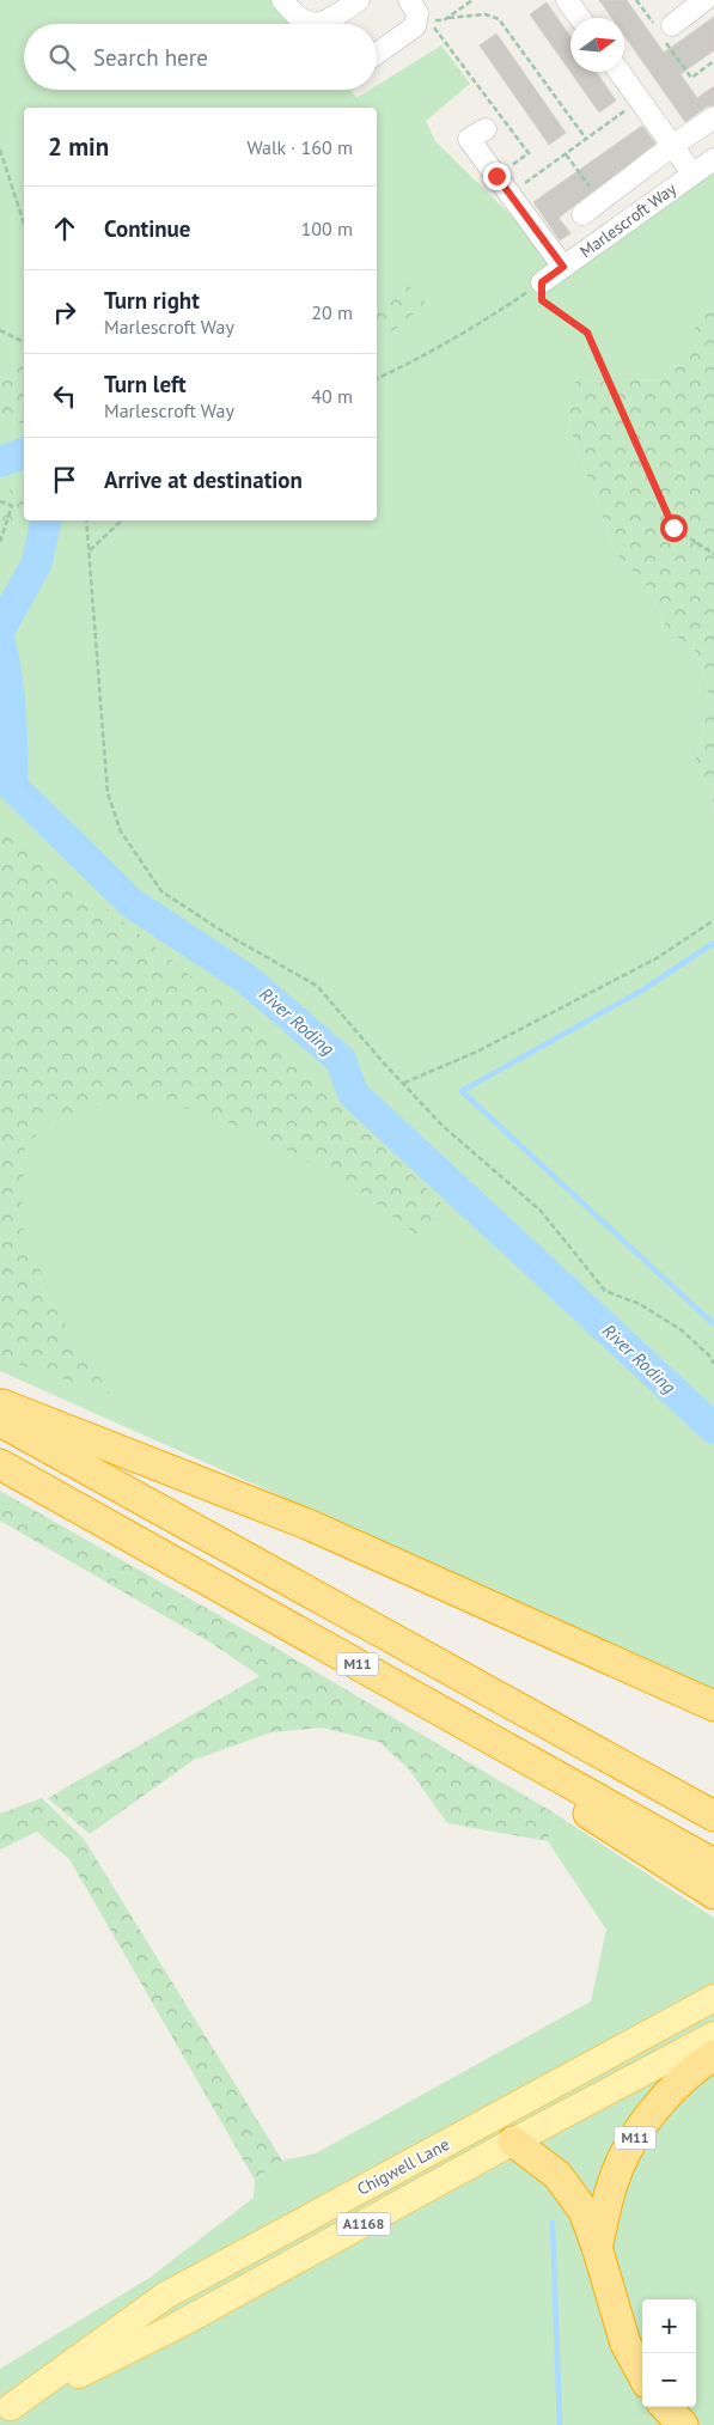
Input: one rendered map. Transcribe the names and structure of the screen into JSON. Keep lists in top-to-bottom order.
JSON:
{
  "streets": {
    "highway": ["M11"],
    "main road": ["Chigwell Lane", "A1168"],
    "street": ["Marlescroft Way"]
  },
  "water": ["River Roding"],
  "north": "right",
  "page": {
    "search": "Search here",
    "heading": ["2 min", "Walk · 160 m"],
    "list": [
      ["Continue", "100 m"],
      ["Turn right", "Marlescroft Way", "20 m"],
      ["Turn left", "Marlescroft Way", "40 m"],
      "Arrive at destination"
    ],
    "map_buttons": ["+", "−"]
  }
}
